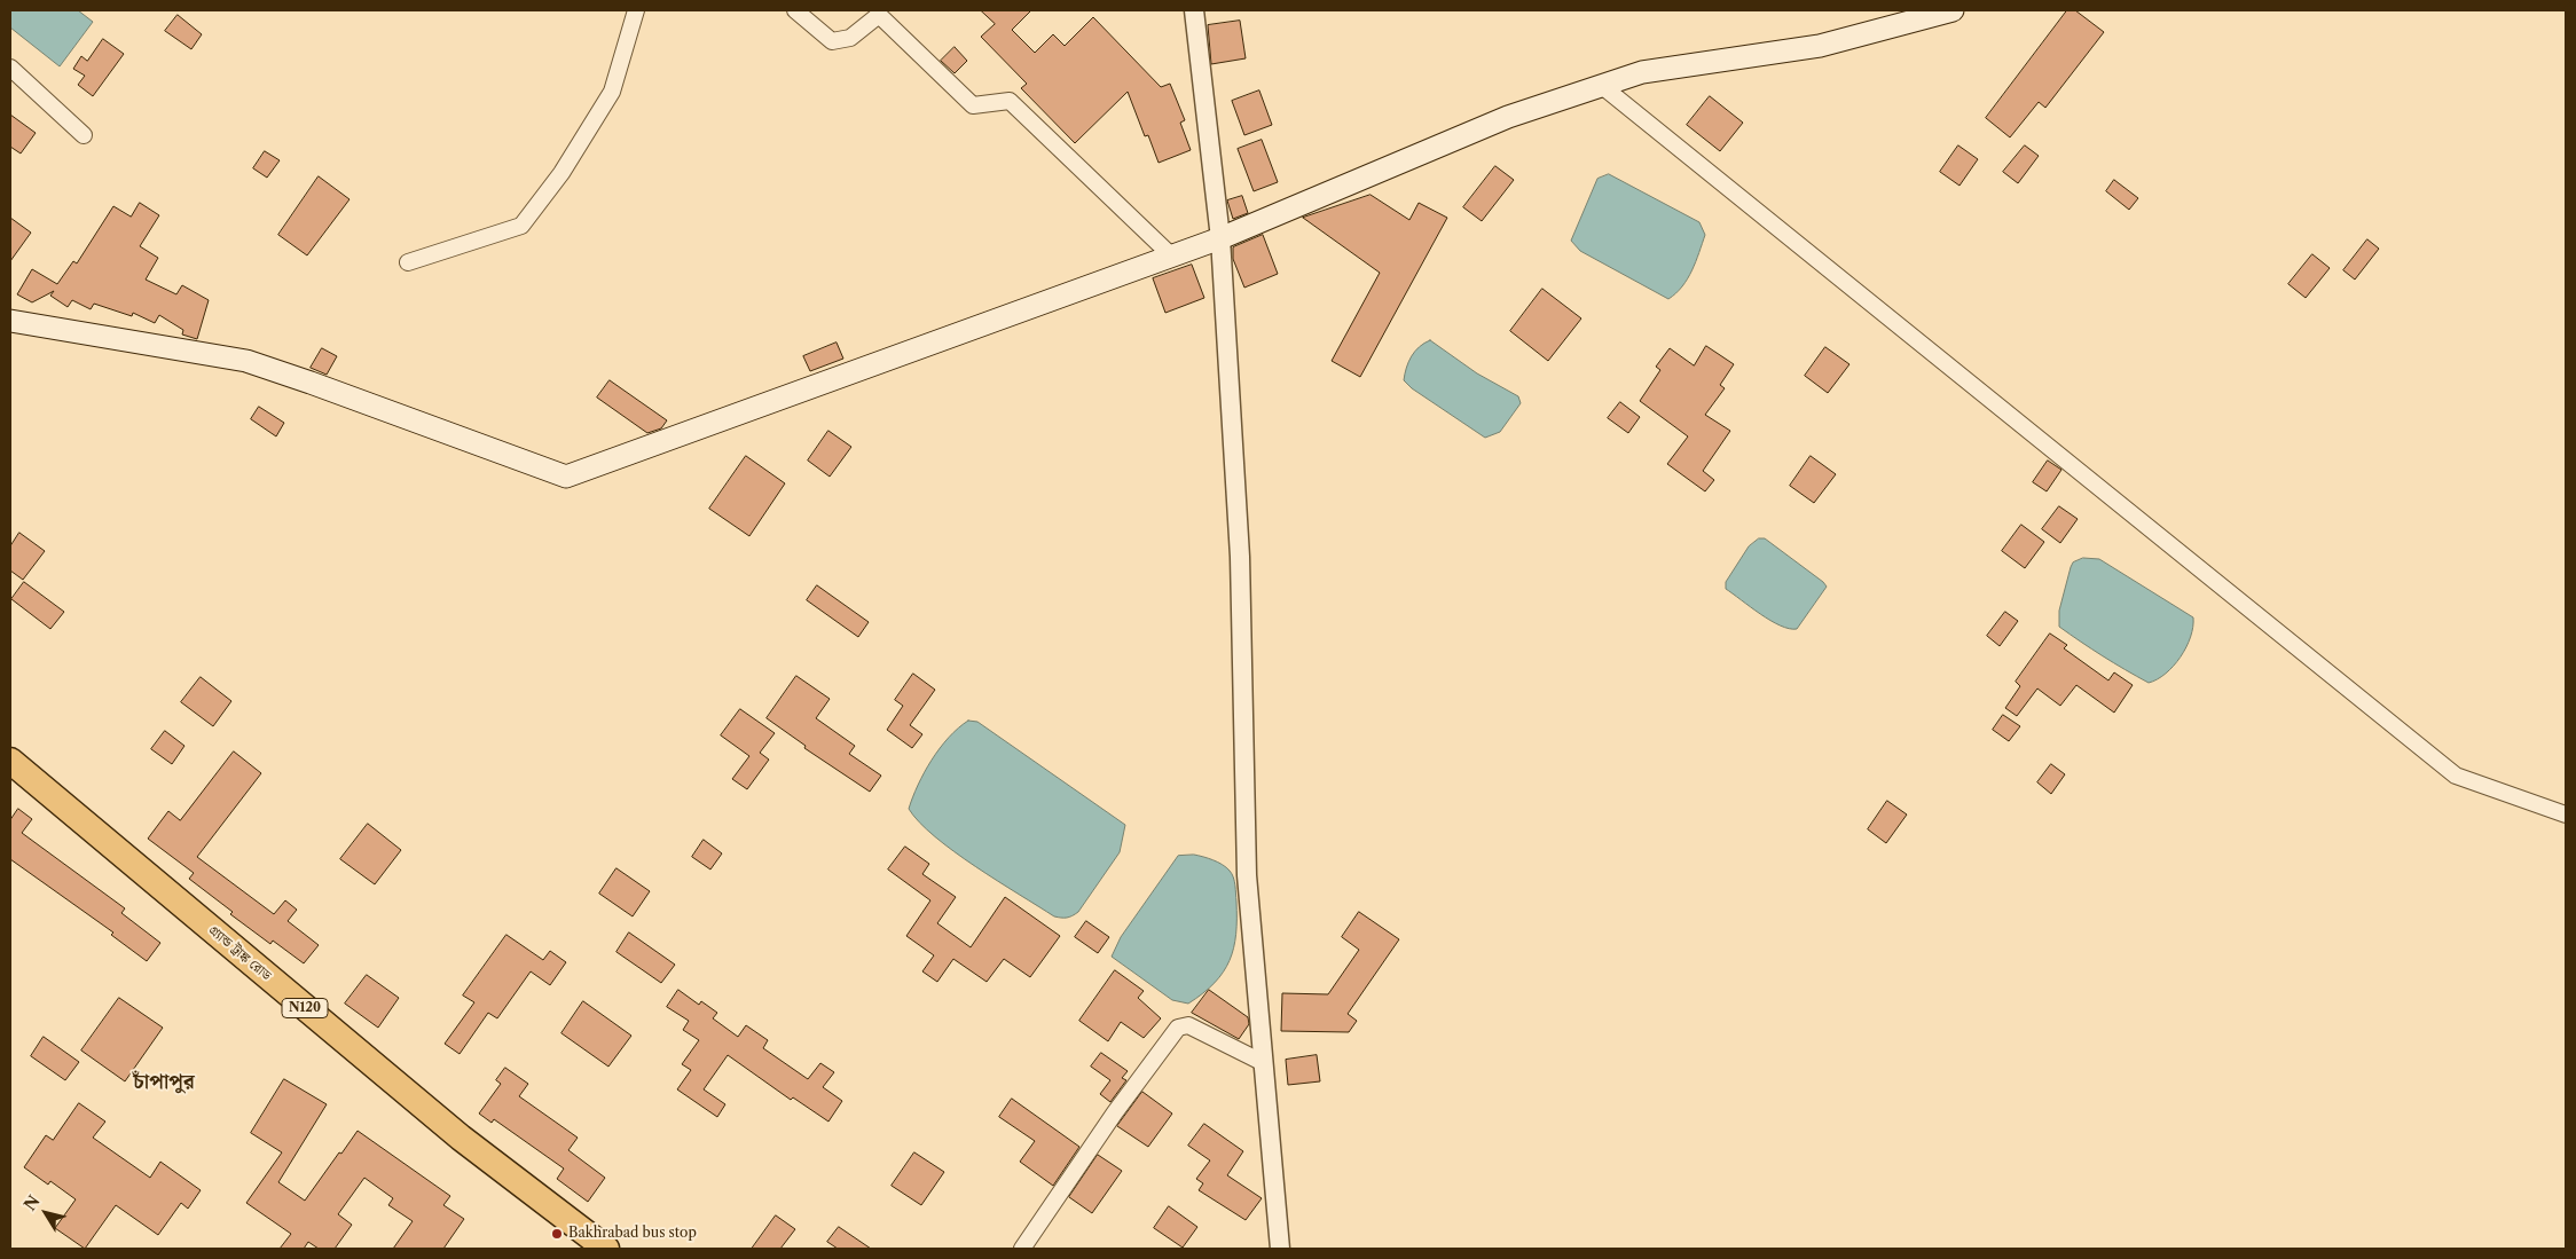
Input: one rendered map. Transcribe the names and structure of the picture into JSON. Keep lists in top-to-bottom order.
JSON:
{
  "streets": {
    "highway": ["গ্র্যান্ড ট্রাঙ্ক রোড", "N120"]
  },
  "districts": ["চাঁপাপুর"],
  "places": ["Bakhrabad bus stop"],
  "north": "top left"
}
